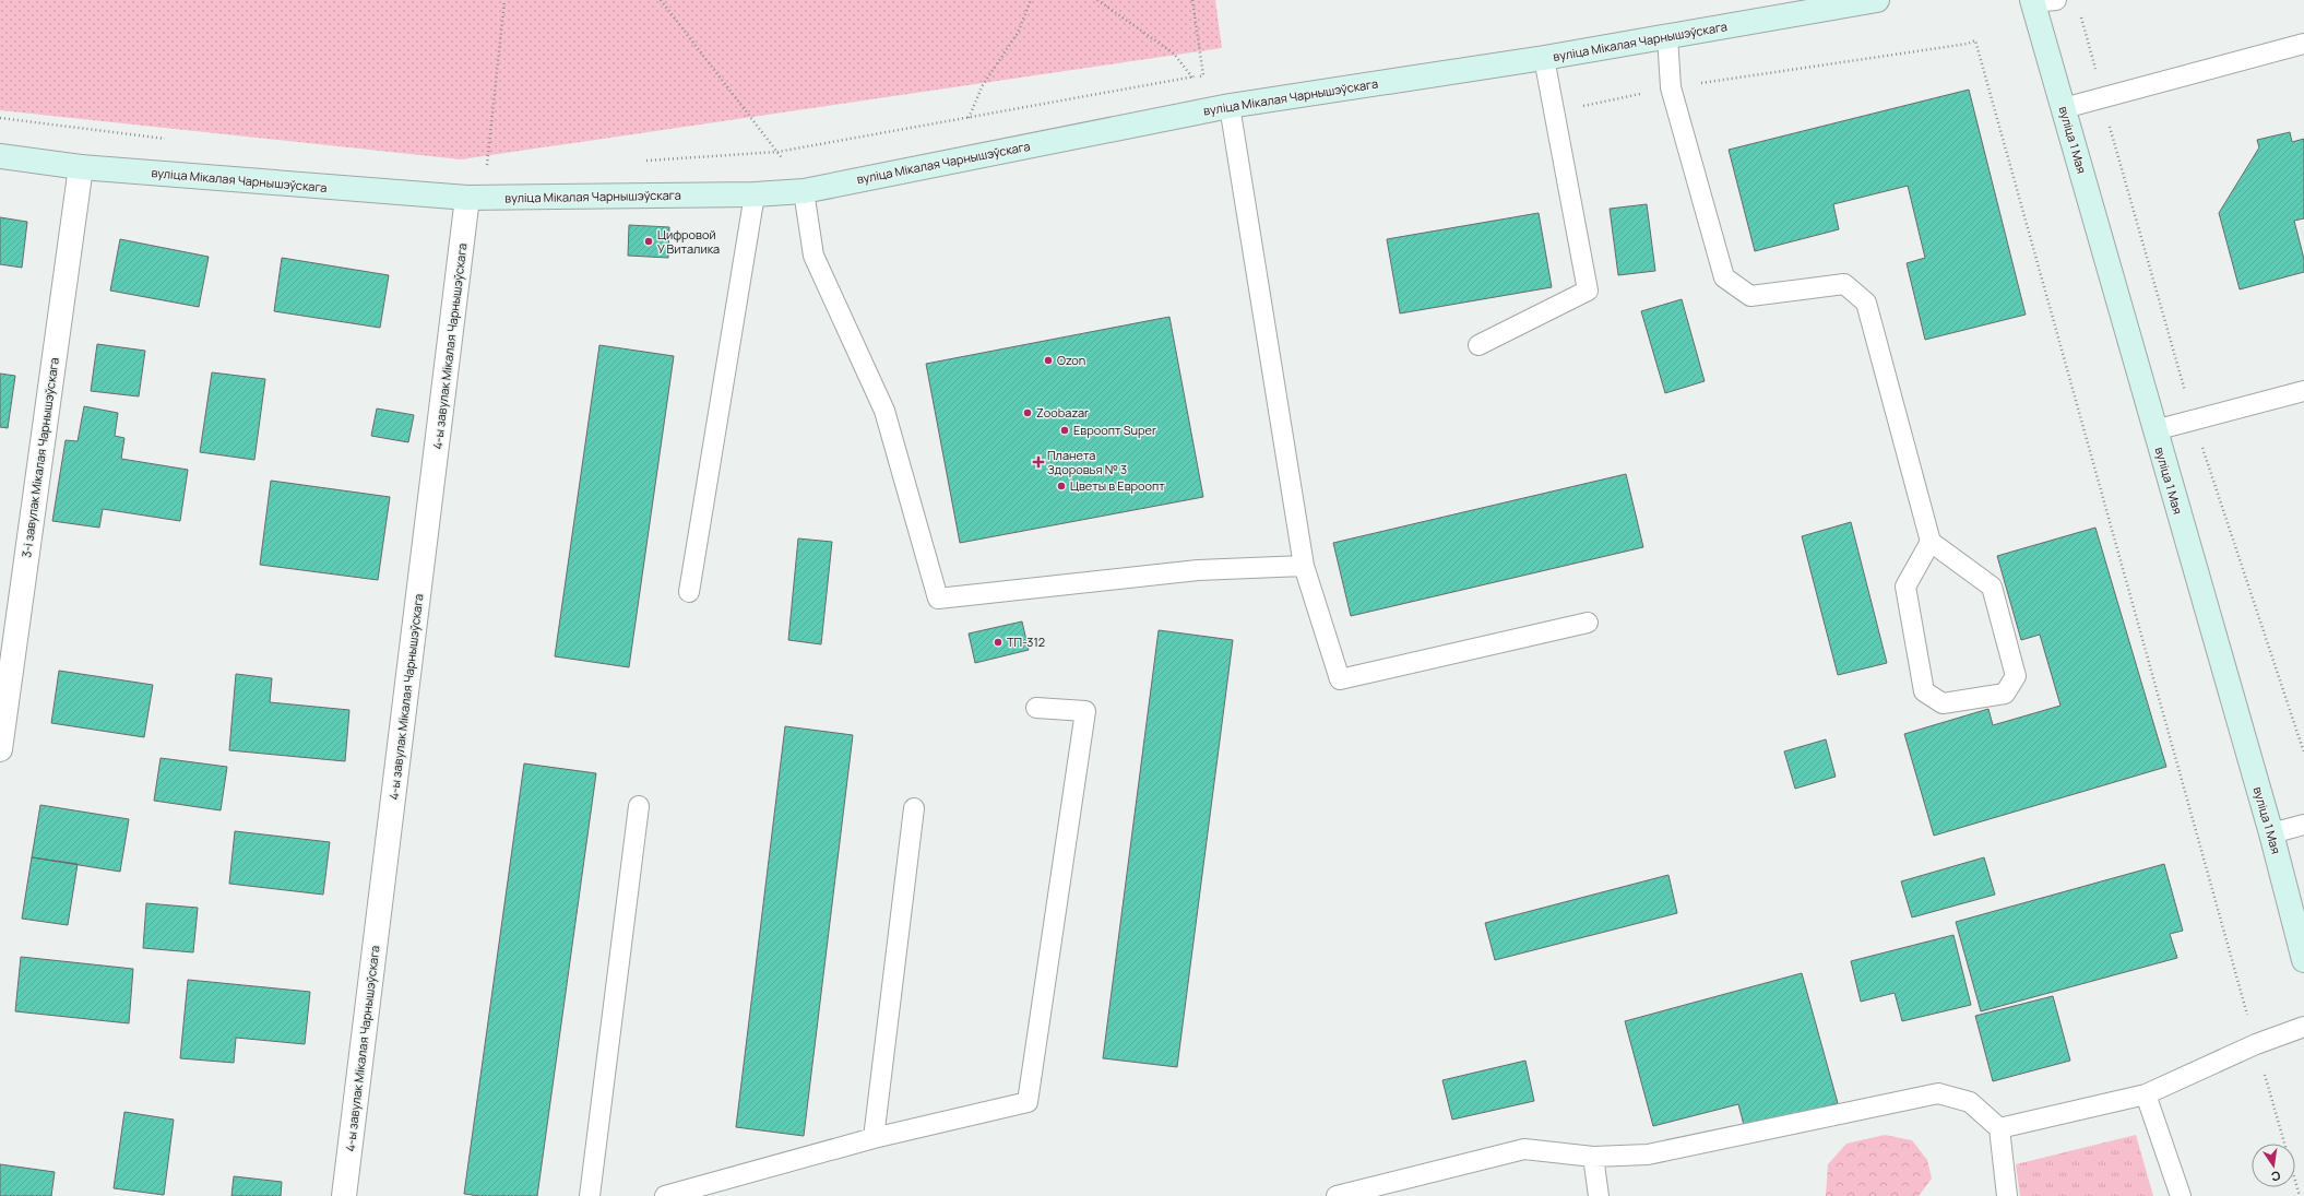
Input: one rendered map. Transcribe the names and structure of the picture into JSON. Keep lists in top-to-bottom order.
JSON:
{
  "streets": {
    "street": [
      "вуліца Мікалая Чарнышэўскага",
      "вуліца 1 Мая",
      "4-ы завулак Мікалая Чарнышэўскага",
      "3-і завулак Мікалая Чарнышэўскага"
    ]
  },
  "crossings": [
    ["вуліца Мікалая Чарнышэўскага", "4-ы завулак Мікалая Чарнышэўскага"],
    ["вуліца Мікалая Чарнышэўскага", "3-і завулак Мікалая Чарнышэўскага"]
  ],
  "places": {
    "other": [
      "Цифровой У Виталика",
      "Ozon",
      "Zoobazar",
      "Евроопт Super",
      "Цветы в Евроопт",
      "ТП-312"
    ],
    "health": ["Планета Здоровья № 3"]
  },
  "north": "bottom"
}
